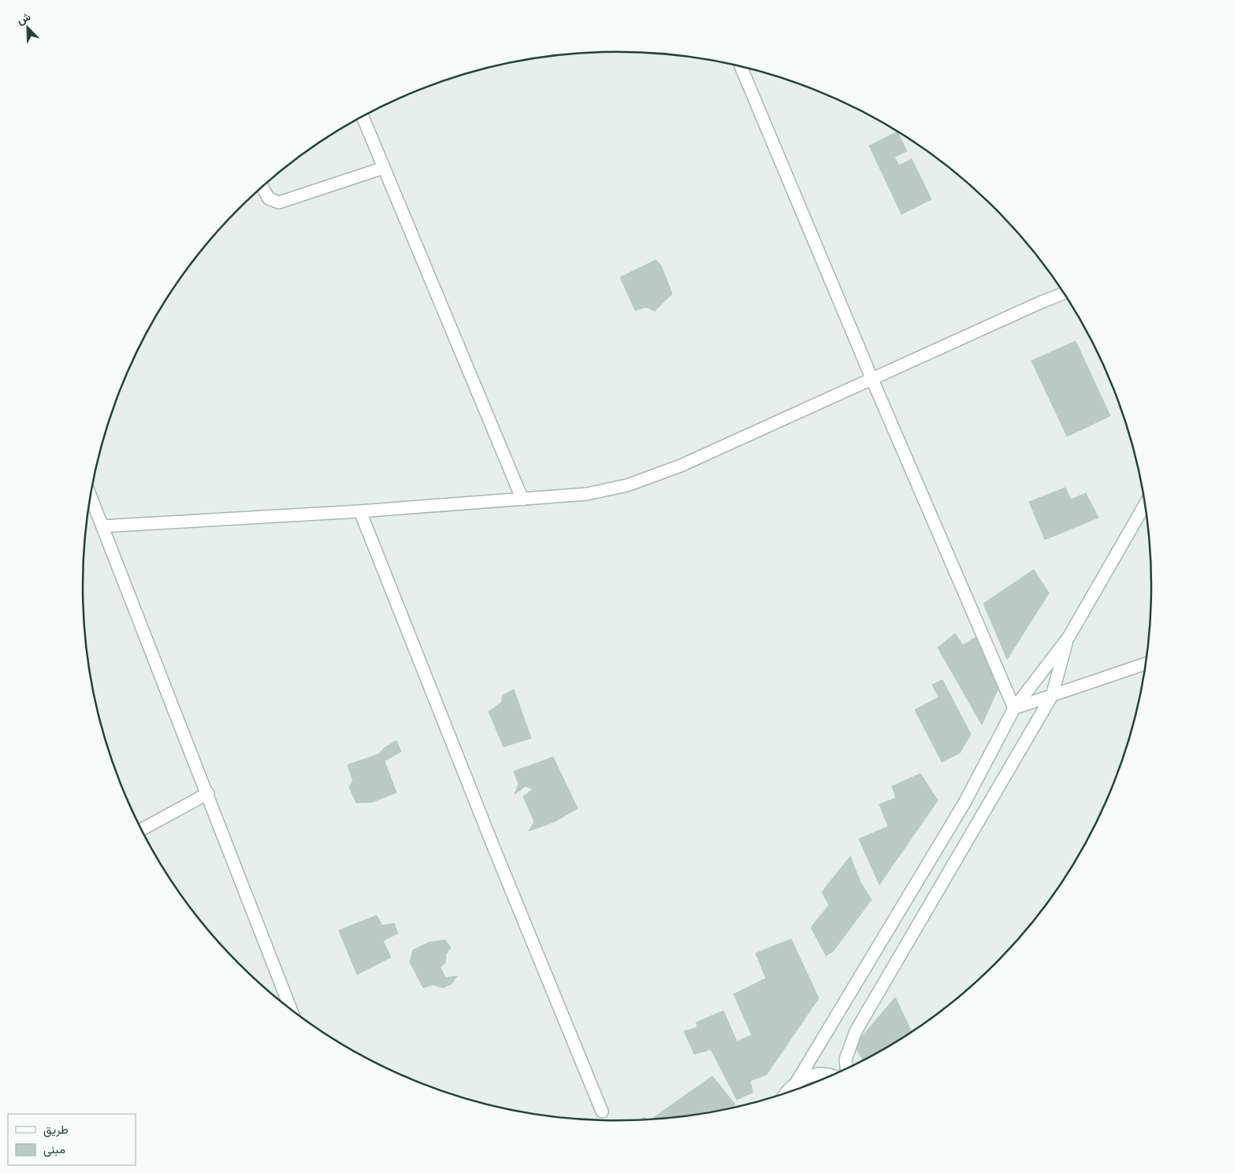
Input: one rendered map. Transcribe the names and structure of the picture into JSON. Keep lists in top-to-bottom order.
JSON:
{
  "legend": ["طريق", "مبنى"],
  "north": "top left"
}
